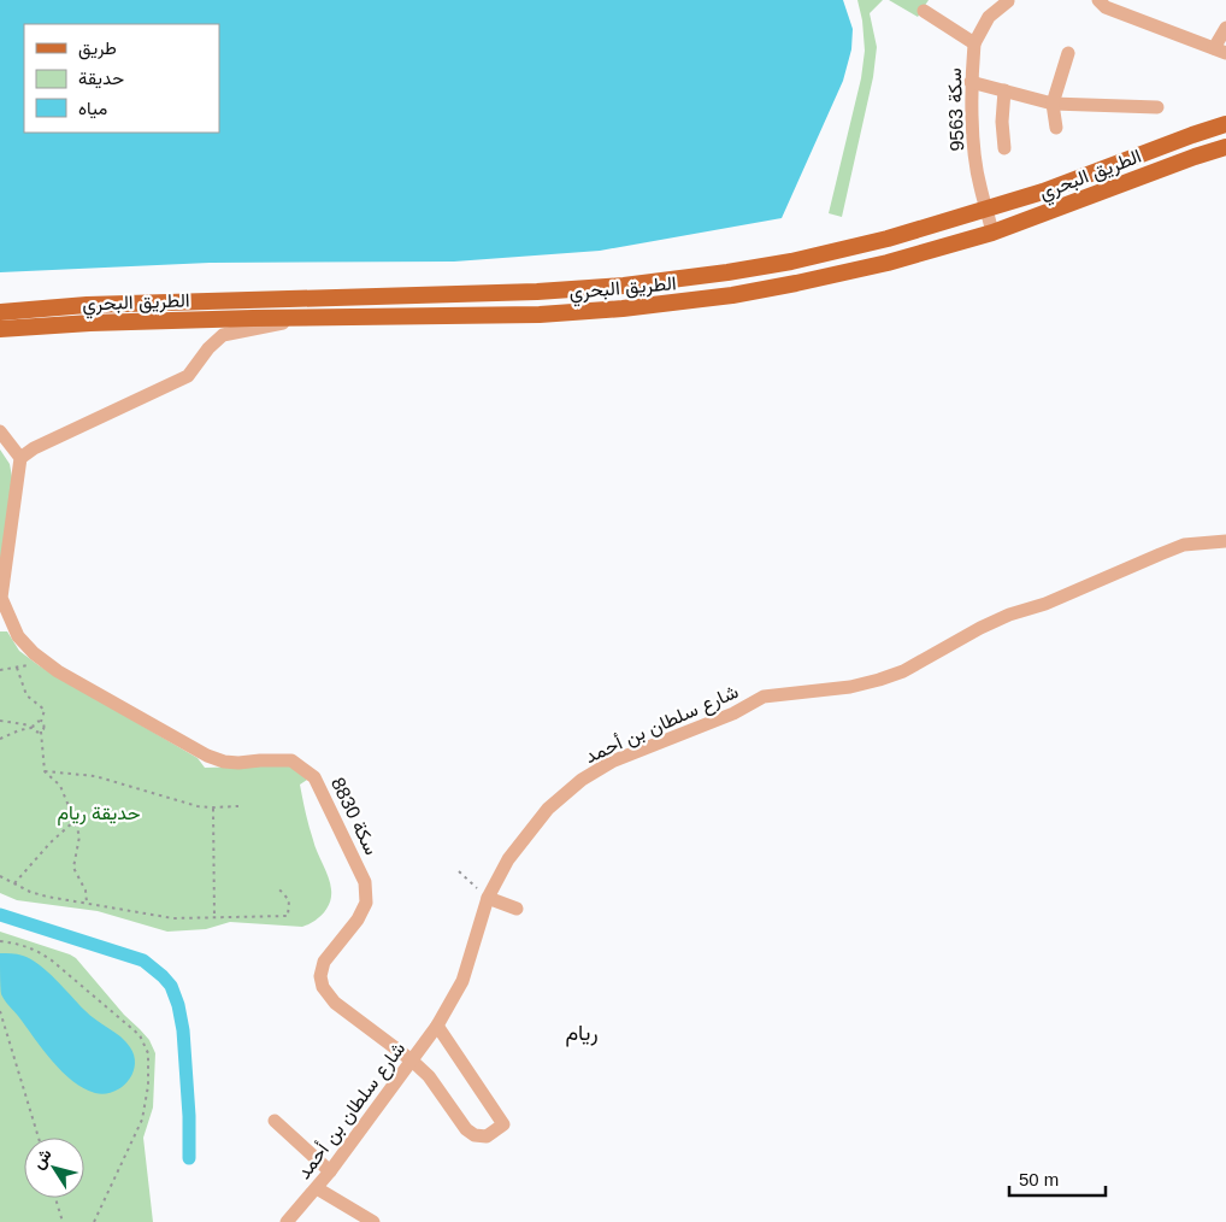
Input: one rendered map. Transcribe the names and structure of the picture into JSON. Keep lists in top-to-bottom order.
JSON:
{
  "streets": {
    "main road": ["الطريق البحري"],
    "street": ["سكة 9563", "شارع سلطان بن أحمد", "سكة 8830"]
  },
  "crossings": [
    ["سكة 9563", "الطريق البحري"],
    ["شارع سلطان بن أحمد", "سكة 8830"]
  ],
  "districts": ["ريام"],
  "parks": ["حديقة ريام"],
  "legend": ["طريق", "حديقة", "مياه"],
  "scale_bar": "50 m",
  "north": "top left"
}
